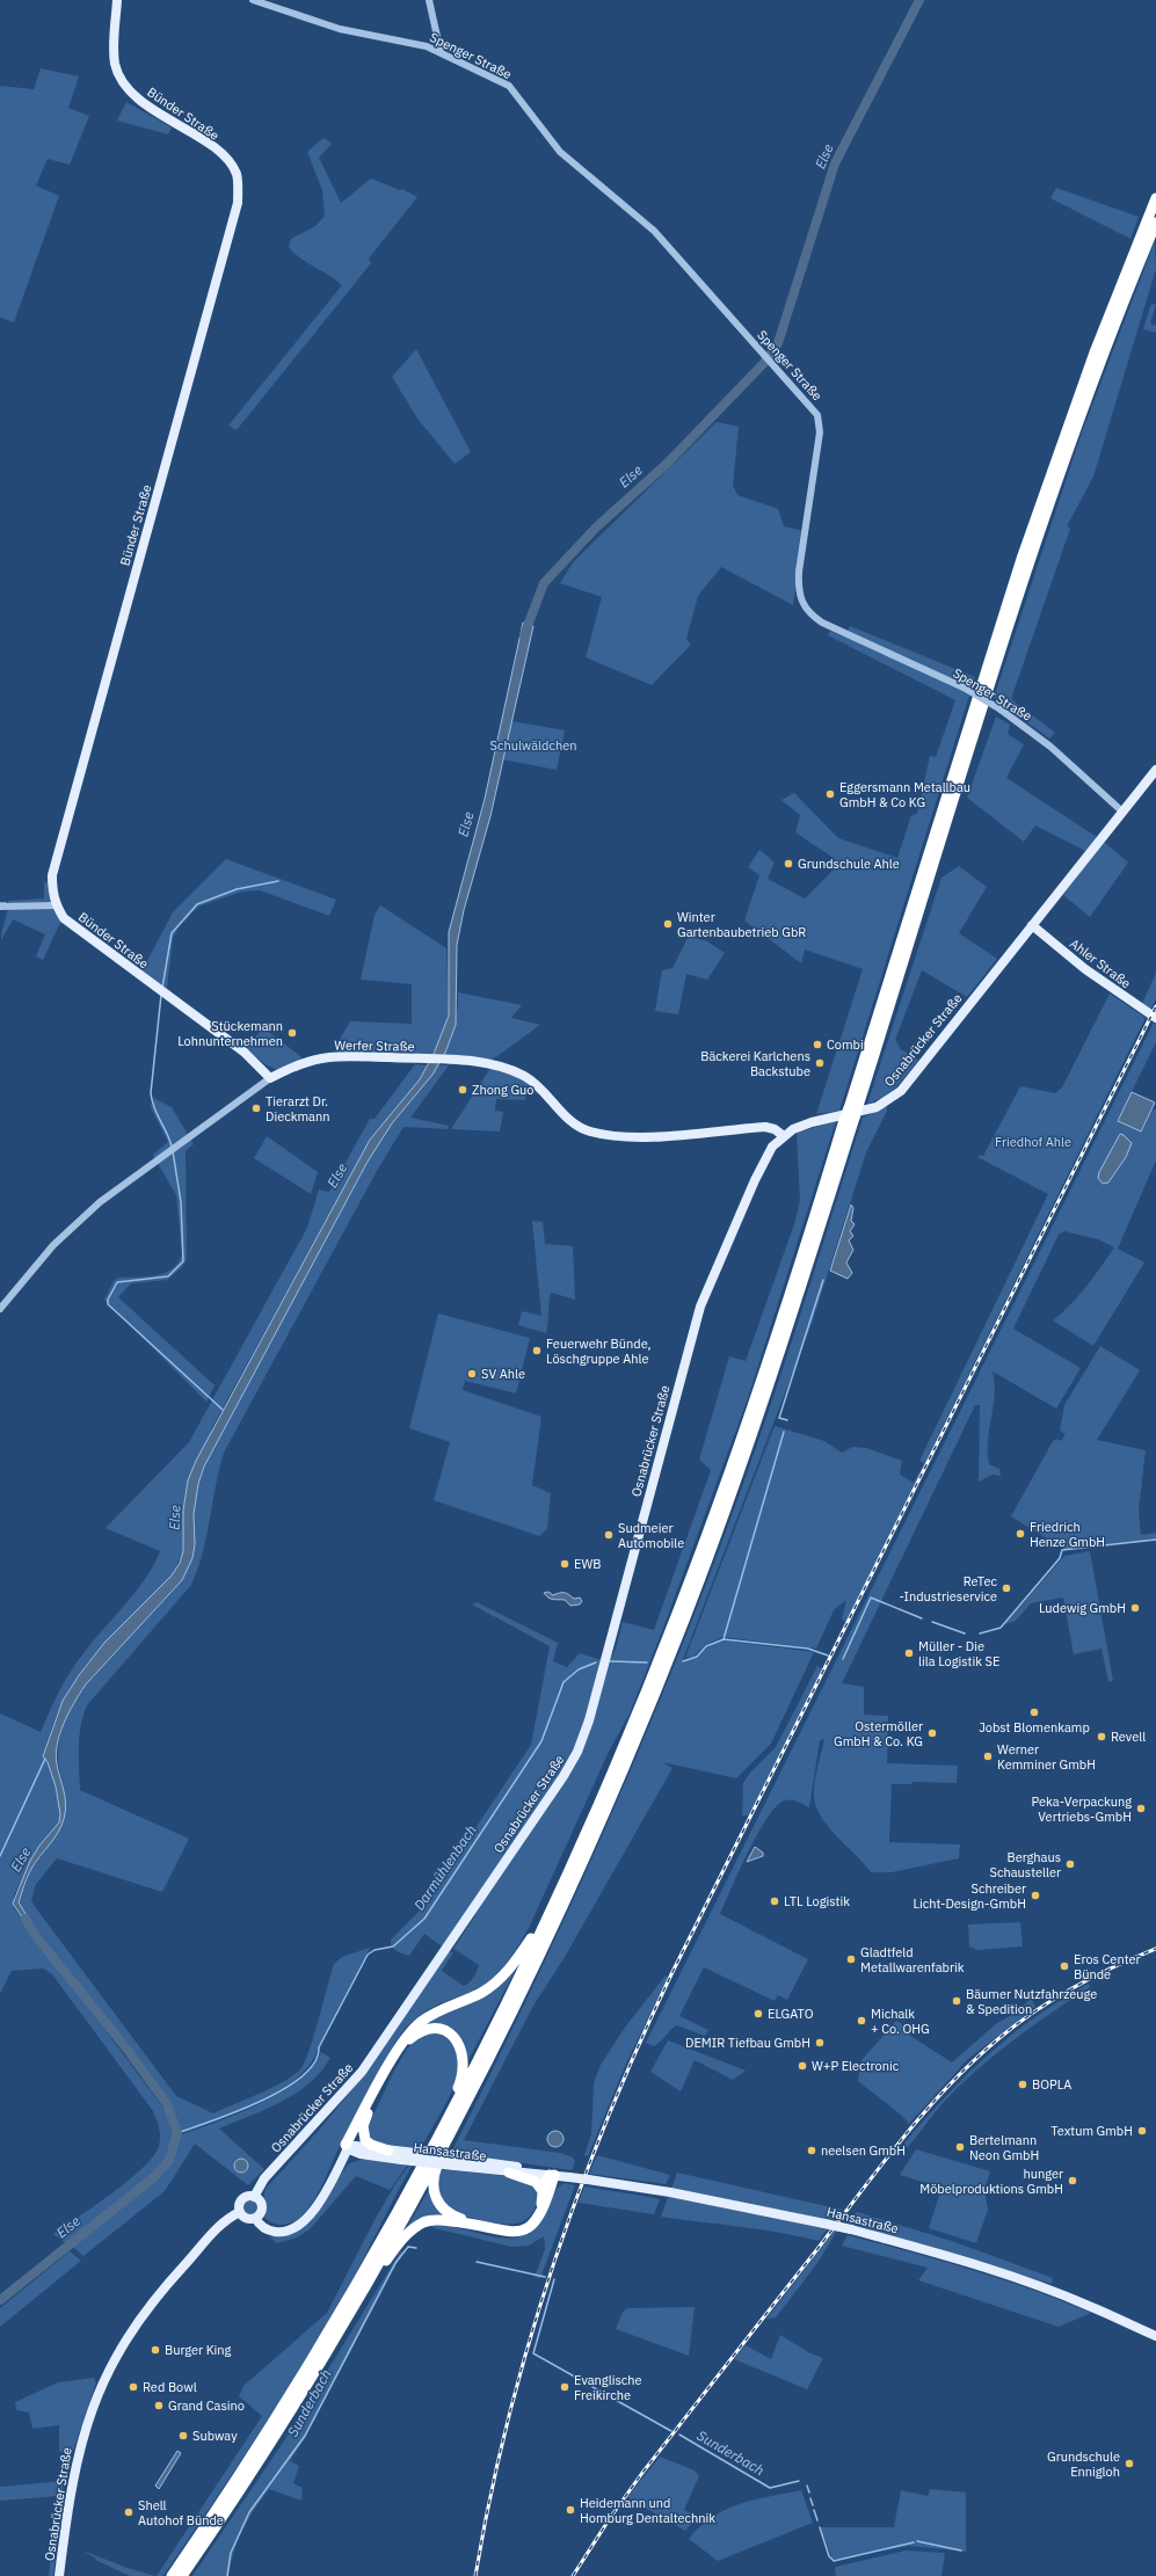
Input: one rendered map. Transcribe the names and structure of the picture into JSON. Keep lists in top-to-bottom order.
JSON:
{
  "streets": {
    "main road": [
      "Bünder Straße",
      "Ahler Straße",
      "Osnabrücker Straße",
      "Werfer Straße",
      "Hansastraße"
    ],
    "street": ["Spenger Straße"]
  },
  "crossings": [
    ["Spenger Straße", "Osnabrücker Straße"],
    ["Bünder Straße", "Werfer Straße"],
    ["Ahler Straße", "Osnabrücker Straße"],
    ["Osnabrücker Straße", "Werfer Straße"]
  ],
  "water": ["Else", "Darmühlenbach", "Sunderbach"],
  "parks": ["Schulwäldchen", "Friedhof Ahle"],
  "places": [
    "Eggersmann Metallbau GmbH & Co KG",
    "Grundschule Ahle",
    "Winter Gartenbaubetrieb GbR",
    "Stückemann Lohnunternehmen",
    "Combi",
    "Bäckerei Karlchens Backstube",
    "Zhong Guo",
    "Tierarzt Dr. Dieckmann",
    "Feuerwehr Bünde, Löschgruppe Ahle",
    "SV Ahle",
    "Friedrich Henze GmbH",
    "Sudmeier Automobile",
    "EWB",
    "ReTec -Industrieservice",
    "Ludewig GmbH",
    "Müller - Die lila Logistik SE",
    "Jobst Blomenkamp",
    "Ostermöller GmbH & Co. KG",
    "Revell",
    "Werner Kemminer GmbH",
    "Peka-Verpackung Vertriebs-GmbH",
    "Berghaus Schausteller",
    "Schreiber Licht-Design-GmbH",
    "LTL Logistik",
    "Gladtfeld Metallwarenfabrik",
    "Eros Center Bünde",
    "Bäumer Nutzfahrzeuge & Spedition",
    "ELGATO",
    "Michalk + Co. OHG",
    "DEMIR Tiefbau GmbH",
    "W+P Electronic",
    "BOPLA",
    "Textum GmbH",
    "Bertelmann Neon GmbH",
    "neelsen GmbH",
    "hunger Möbelproduktions GmbH",
    "Burger King",
    "Red Bowl",
    "Evanglische Freikirche",
    "Grand Casino",
    "Subway",
    "Grundschule Ennigloh",
    "Heidemann und Homburg Dentaltechnik",
    "Shell Autohof Bünde"
  ]
}
